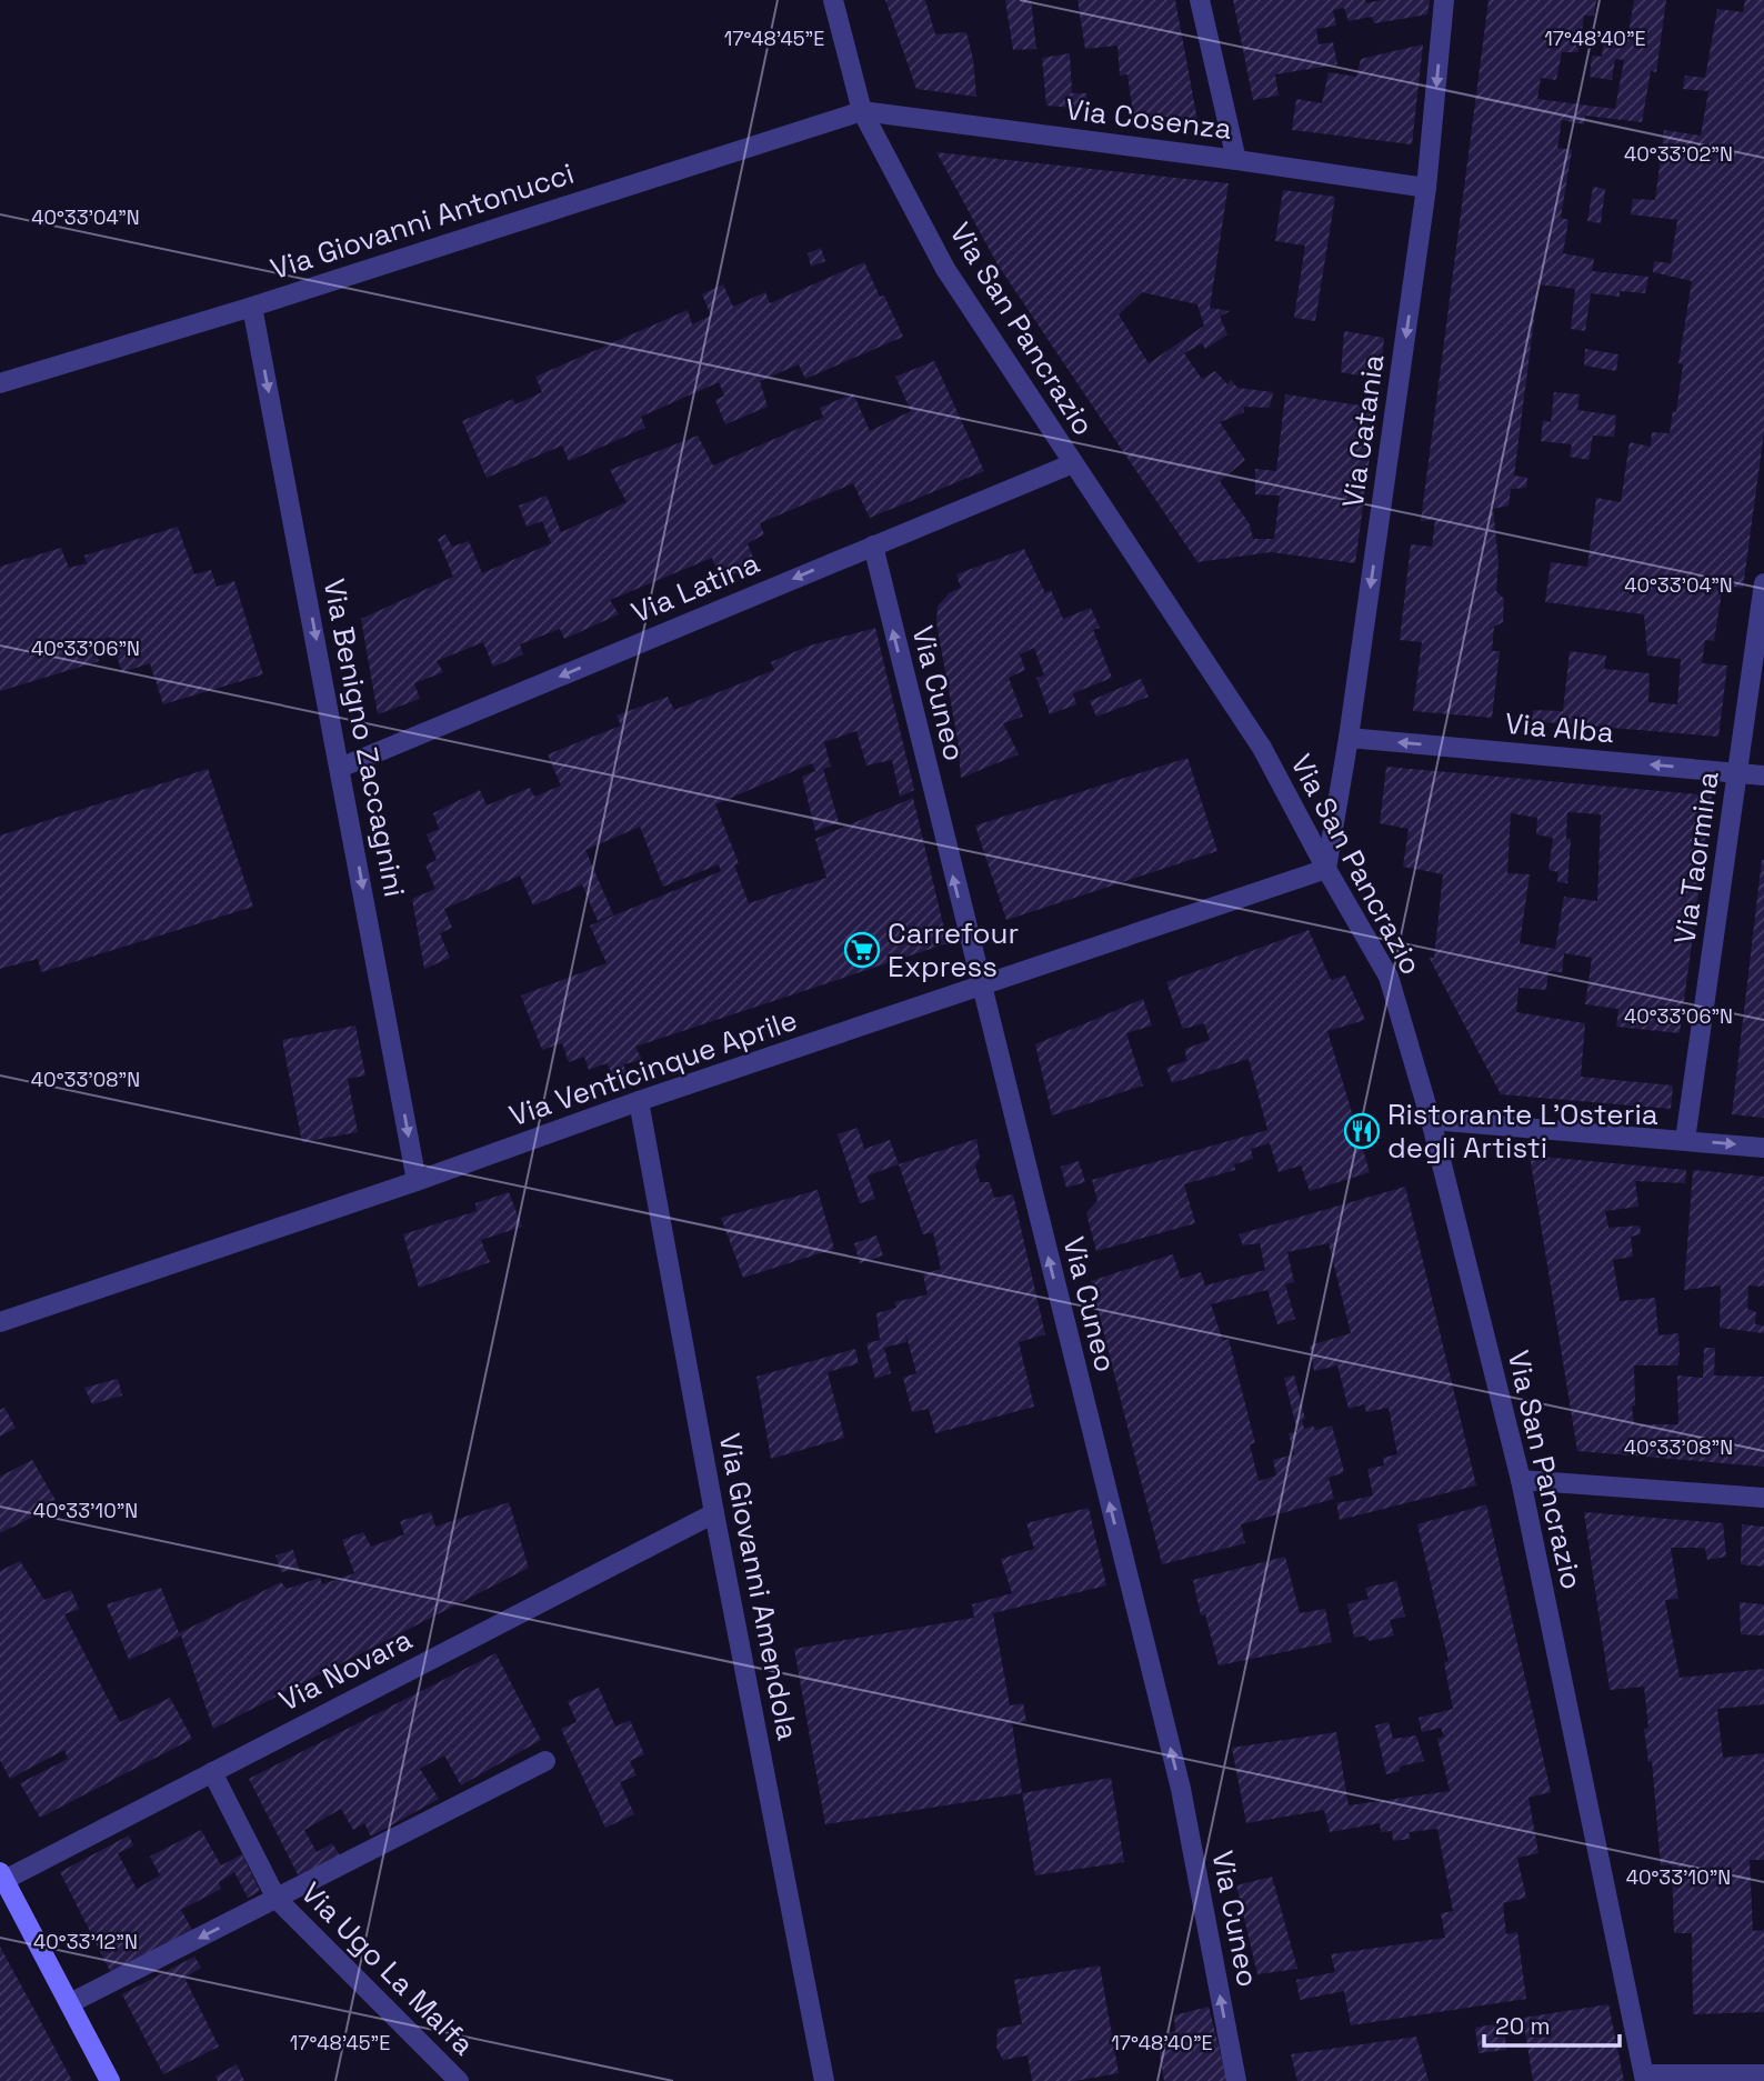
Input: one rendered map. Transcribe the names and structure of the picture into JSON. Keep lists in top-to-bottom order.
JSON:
{
  "streets": {
    "street": [
      "Via Cosenza",
      "Via Giovanni Antonucci",
      "Via San Pancrazio",
      "Via Catania",
      "Via Latina",
      "Via Cuneo",
      "Via Alba",
      "Via Benigno Zaccagnini",
      "Via Taormina",
      "Via Venticinque Aprile",
      "Via Giovanni Amendola",
      "Via Novara",
      "Via Ugo La Malfa"
    ]
  },
  "crossings": [
    ["Via Cosenza", "Via Giovanni Antonucci"],
    ["Via Cosenza", "Via San Pancrazio"],
    ["Via Cosenza", "Via Catania"],
    ["Via Giovanni Antonucci", "Via San Pancrazio"],
    ["Via Giovanni Antonucci", "Via Benigno Zaccagnini"],
    ["Via San Pancrazio", "Via Catania"],
    ["Via San Pancrazio", "Via Latina"],
    ["Via San Pancrazio", "Via Venticinque Aprile"],
    ["Via Catania", "Via Alba"],
    ["Via Catania", "Via Venticinque Aprile"],
    ["Via Latina", "Via Cuneo"],
    ["Via Latina", "Via Benigno Zaccagnini"],
    ["Via Cuneo", "Via Venticinque Aprile"],
    ["Via Alba", "Via Taormina"],
    ["Via Benigno Zaccagnini", "Via Venticinque Aprile"],
    ["Via Venticinque Aprile", "Via Giovanni Amendola"],
    ["Via Giovanni Amendola", "Via Novara"],
    ["Via Novara", "Via Ugo La Malfa"]
  ],
  "one_way": [
    "Via Catania",
    "Via Latina",
    "Via Cuneo",
    "Via Alba",
    "Via Benigno Zaccagnini"
  ],
  "places": {
    "supermarket": ["Carrefour Express"],
    "restaurant": ["Ristorante L'Osteria degli Artisti"]
  },
  "scale_bar": "20 m",
  "coordinates": [
    "17°48'45\"E",
    "17°48'40\"E",
    "40°33'02\"N",
    "40°33'04\"N",
    "40°33'06\"N",
    "40°33'08\"N",
    "40°33'10\"N",
    "40°33'12\"N"
  ]
}
